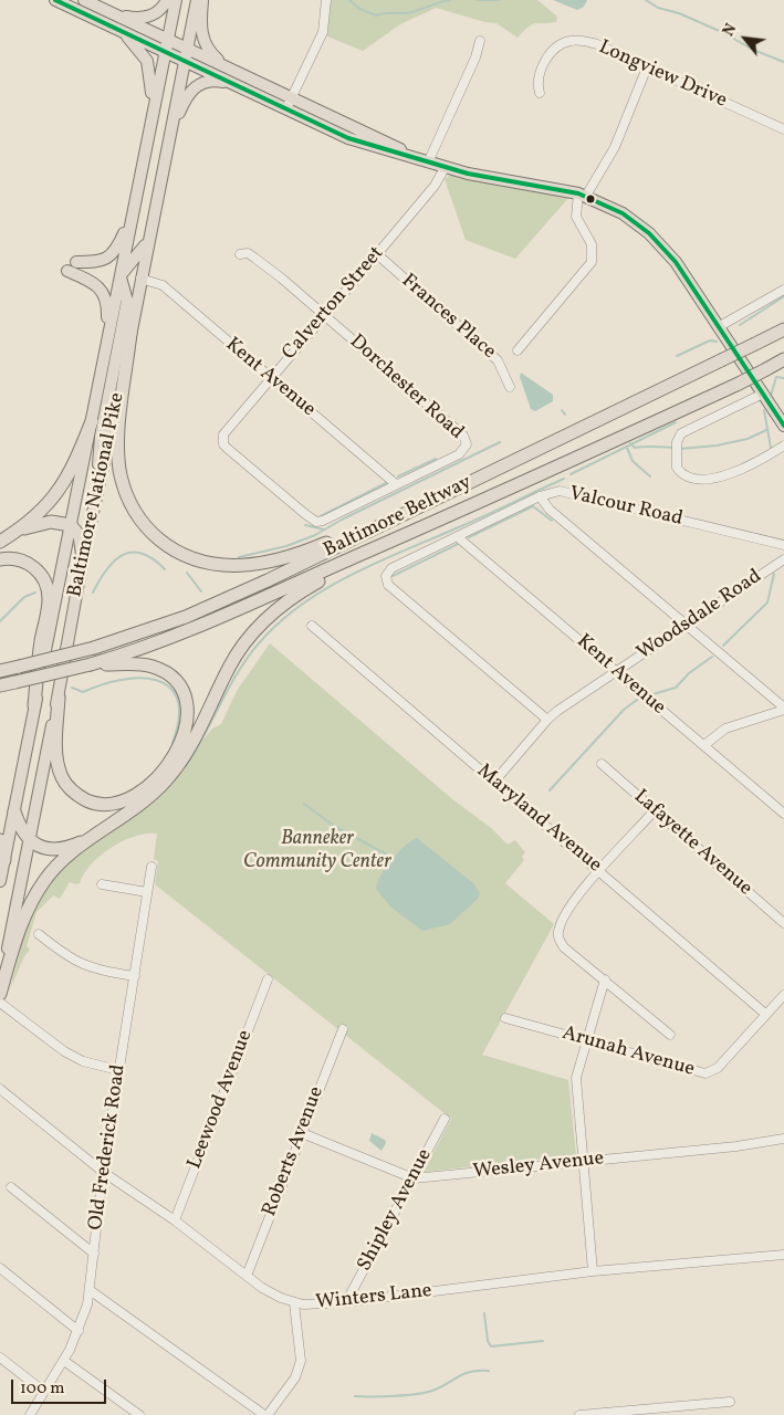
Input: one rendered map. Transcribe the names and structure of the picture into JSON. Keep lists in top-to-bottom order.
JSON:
{
  "streets": {
    "highway": ["Baltimore Beltway"],
    "main road": ["Baltimore National Pike"],
    "street": [
      "Longview Drive",
      "Calverton Street",
      "Frances Place",
      "Kent Avenue",
      "Dorchester Road",
      "Valcour Road",
      "Woodsdale Road",
      "Maryland Avenue",
      "Lafayette Avenue",
      "Arunah Avenue",
      "Leewood Avenue",
      "Old Frederick Road",
      "Roberts Avenue",
      "Wesley Avenue",
      "Shipley Avenue",
      "Winters Lane"
    ]
  },
  "crossings": [
    ["Calverton Street", "Frances Place"],
    ["Calverton Street", "Kent Avenue"],
    ["Calverton Street", "Dorchester Road"],
    ["Kent Avenue", "Dorchester Road"],
    ["Kent Avenue", "Baltimore National Pike"],
    ["Kent Avenue", "Valcour Road"],
    ["Kent Avenue", "Woodsdale Road"],
    ["Valcour Road", "Woodsdale Road"],
    ["Woodsdale Road", "Maryland Avenue"],
    ["Maryland Avenue", "Arunah Avenue"],
    ["Leewood Avenue", "Winters Lane"],
    ["Old Frederick Road", "Winters Lane"],
    ["Roberts Avenue", "Wesley Avenue"],
    ["Roberts Avenue", "Winters Lane"],
    ["Wesley Avenue", "Shipley Avenue"],
    ["Shipley Avenue", "Winters Lane"]
  ],
  "parks": ["Banneker Community Center"],
  "scale_bar": "100 m",
  "north": "top left"
}
